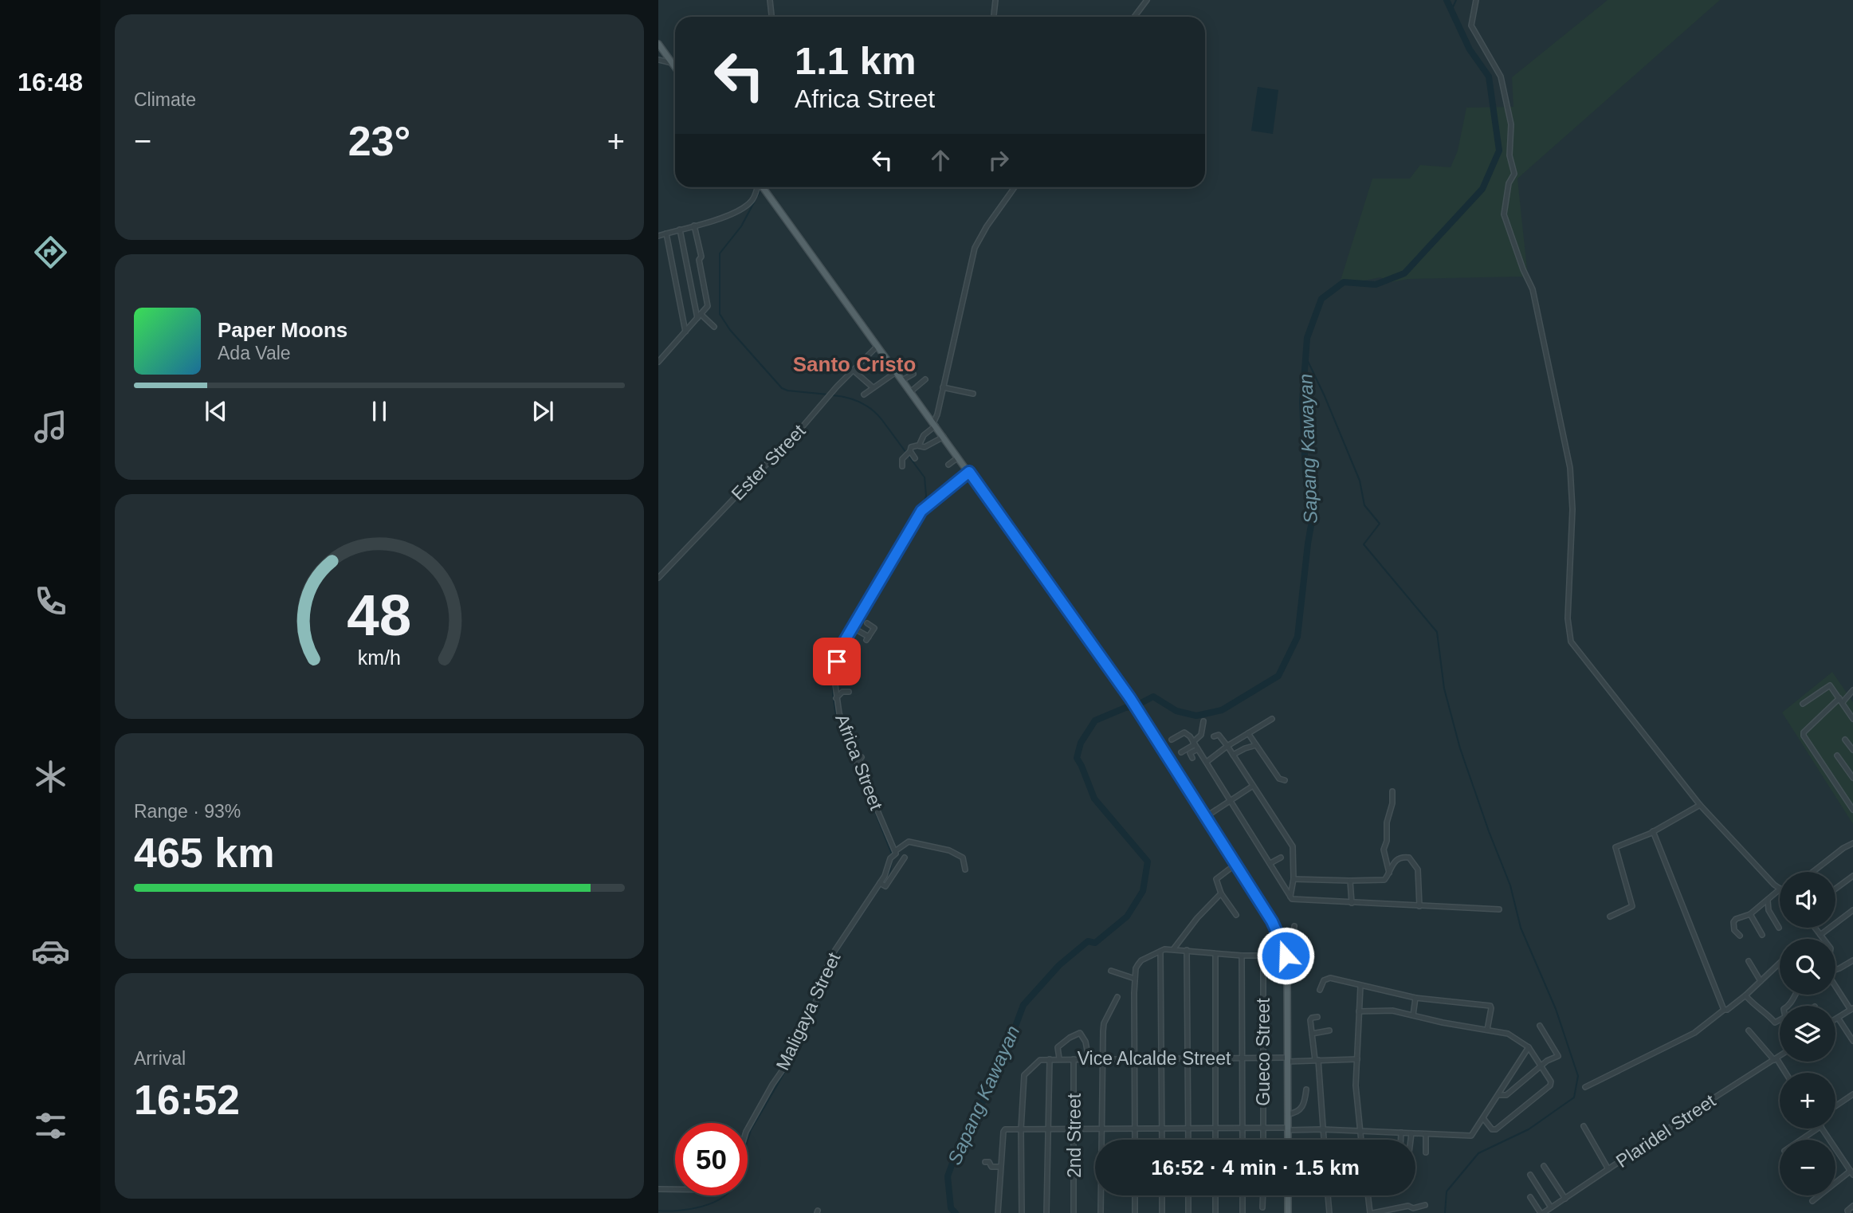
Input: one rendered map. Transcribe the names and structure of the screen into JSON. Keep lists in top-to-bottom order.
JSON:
{
  "streets": {
    "street": [
      "Ester Street",
      "Africa Street",
      "Maligaya Street",
      "Gueco Street",
      "Vice Alcalde Street",
      "Plaridel Street",
      "2nd Street"
    ]
  },
  "crossings": [
    ["Africa Street", "Maligaya Street"],
    ["Gueco Street", "Vice Alcalde Street"],
    ["Vice Alcalde Street", "2nd Street"]
  ],
  "districts": ["Santo Cristo"],
  "water": ["Sapang Kawayan"],
  "page": {
    "tabs": "16:48",
    "tile": [
      "Climate",
      ["Range · 93%", "465 km"],
      ["Arrival", "16:52"]
    ],
    "turn": ["1.1 km", "Africa Street"],
    "heat": ["−", "23°", "+"],
    "song": ["Paper Moons", "Ada Vale"],
    "map_buttons": ["+", "−"],
    "limit": "50",
    "trip": "16:52 · 4 min · 1.5 km",
    "gauge": ["48", "km/h"]
  }
}
